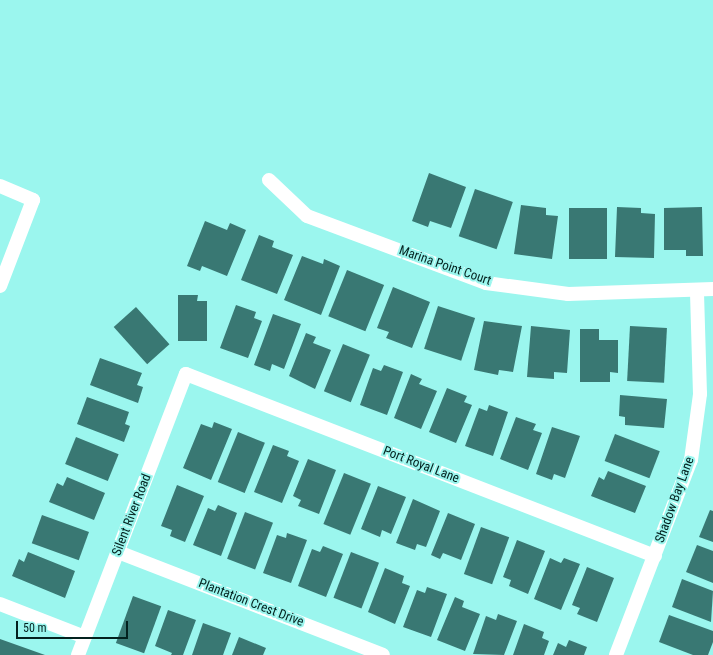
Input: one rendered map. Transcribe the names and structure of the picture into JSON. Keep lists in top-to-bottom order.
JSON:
{
  "streets": {
    "street": [
      "Marina Point Court",
      "Port Royal Lane",
      "Shadow Bay Lane",
      "Silent River Road",
      "Plantation Crest Drive"
    ]
  },
  "crossings": [
    ["Marina Point Court", "Shadow Bay Lane"],
    ["Port Royal Lane", "Shadow Bay Lane"],
    ["Port Royal Lane", "Silent River Road"],
    ["Silent River Road", "Plantation Crest Drive"]
  ],
  "scale_bar": "50 m"
}
